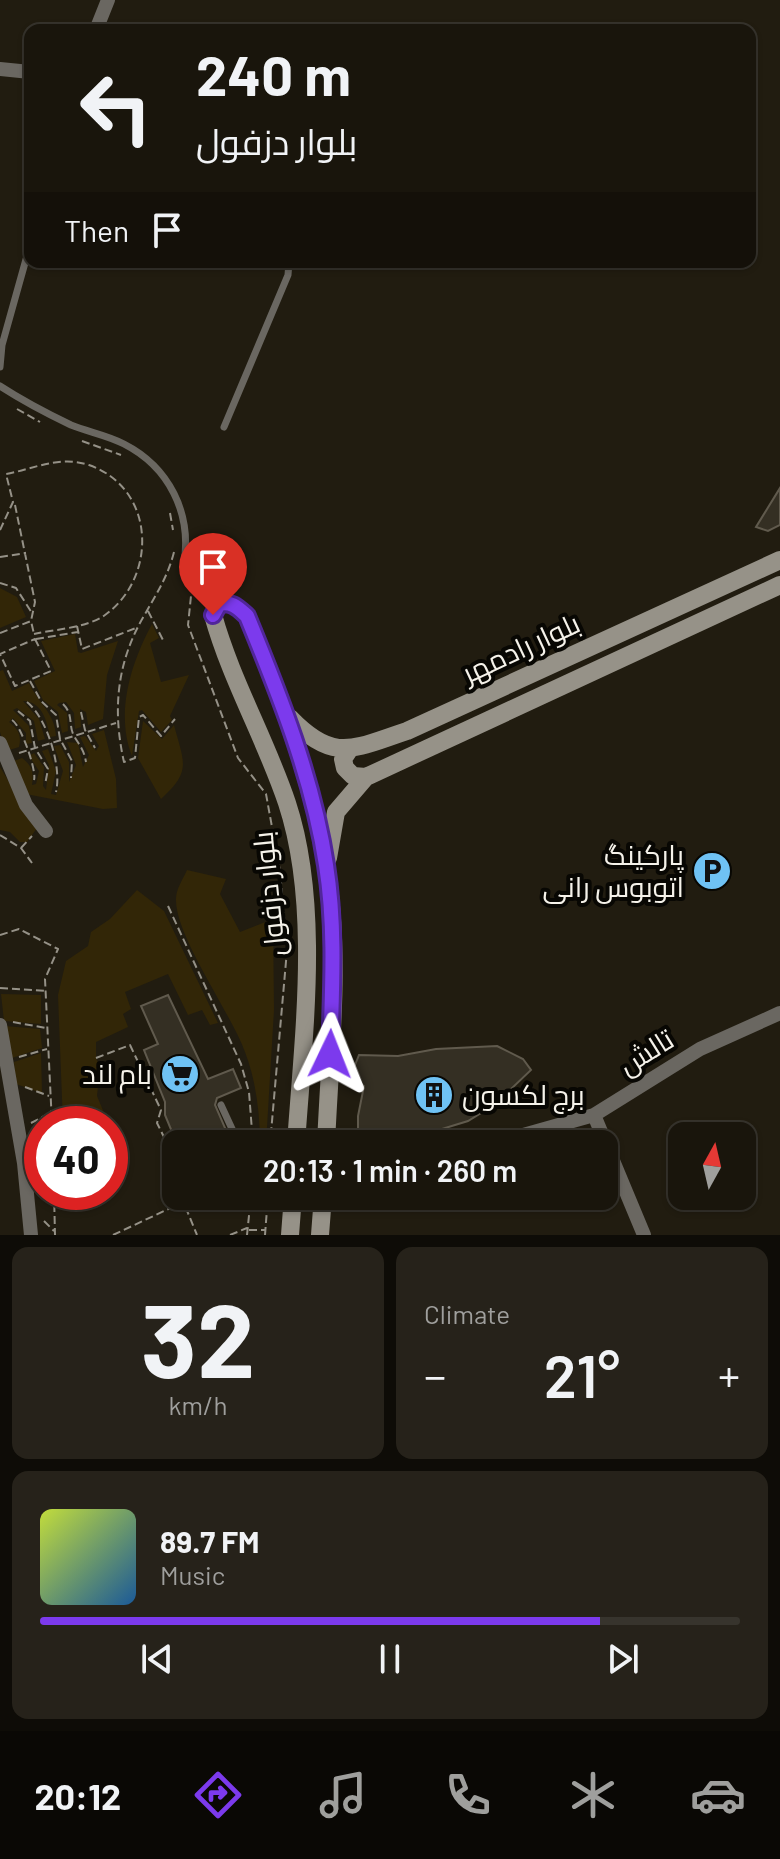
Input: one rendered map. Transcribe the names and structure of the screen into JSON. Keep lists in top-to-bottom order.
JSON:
{
  "streets": {
    "street": ["بلوار رادمهر", "بلوار دزفول", "تالش"]
  },
  "places": {
    "parking": ["پارکینگ اتوبوس رانی"],
    "supermarket": ["بام لند"],
    "building": ["برج لکسون"]
  },
  "north": "top",
  "page": {
    "turn": ["240 m", "بلوار دزفول"],
    "then": "Then",
    "limit": "40",
    "trip": "20:13 · 1 min · 260 m",
    "tile": [
      ["32", "km/h"],
      "Climate"
    ],
    "heat": ["−", "21°", "+"],
    "song": ["89.7 FM", "Music"],
    "tabs": "20:12"
  }
}
